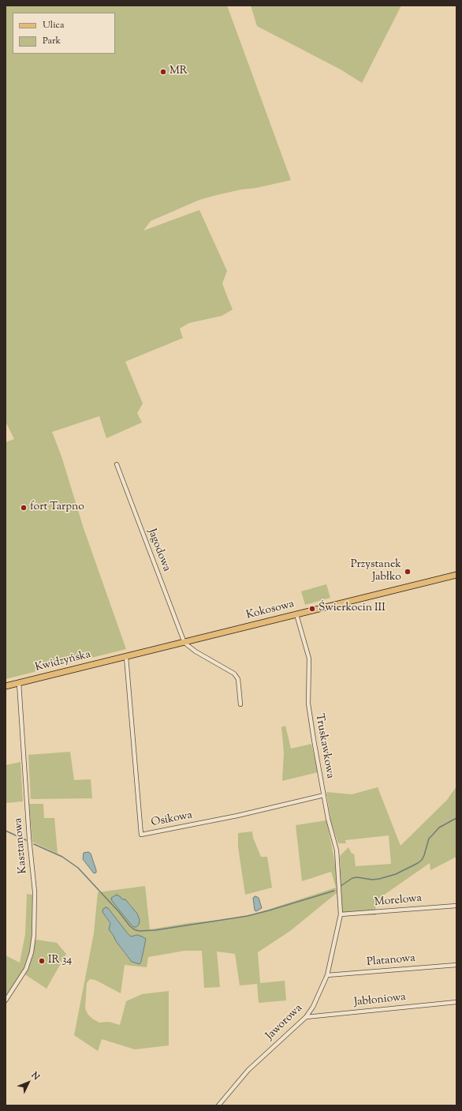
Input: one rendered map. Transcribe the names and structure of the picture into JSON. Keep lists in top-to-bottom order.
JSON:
{
  "streets": {
    "main road": ["Kokosowa", "Kwidzyńska"],
    "street": [
      "Jagodowa",
      "Truskawkowa",
      "Osikowa",
      "Kasztanowa",
      "Morelowa",
      "Platanowa",
      "Jabłoniowa",
      "Jaworowa"
    ]
  },
  "crossings": [
    ["Jagodowa", "Kokosowa"],
    ["Kokosowa", "Kwidzyńska"],
    ["Kokosowa", "Truskawkowa"],
    ["Kokosowa", "Osikowa"],
    ["Kwidzyńska", "Osikowa"],
    ["Kwidzyńska", "Kasztanowa"],
    ["Truskawkowa", "Osikowa"],
    ["Truskawkowa", "Jaworowa"],
    ["Morelowa", "Jaworowa"],
    ["Platanowa", "Jaworowa"],
    ["Jabłoniowa", "Jaworowa"]
  ],
  "places": [
    "MR",
    "fort Tarpno",
    "Przystanek Jabłko",
    "Świerkocin III",
    "IR 34"
  ],
  "legend": ["Ulica", "Park"],
  "north": "top right"
}
